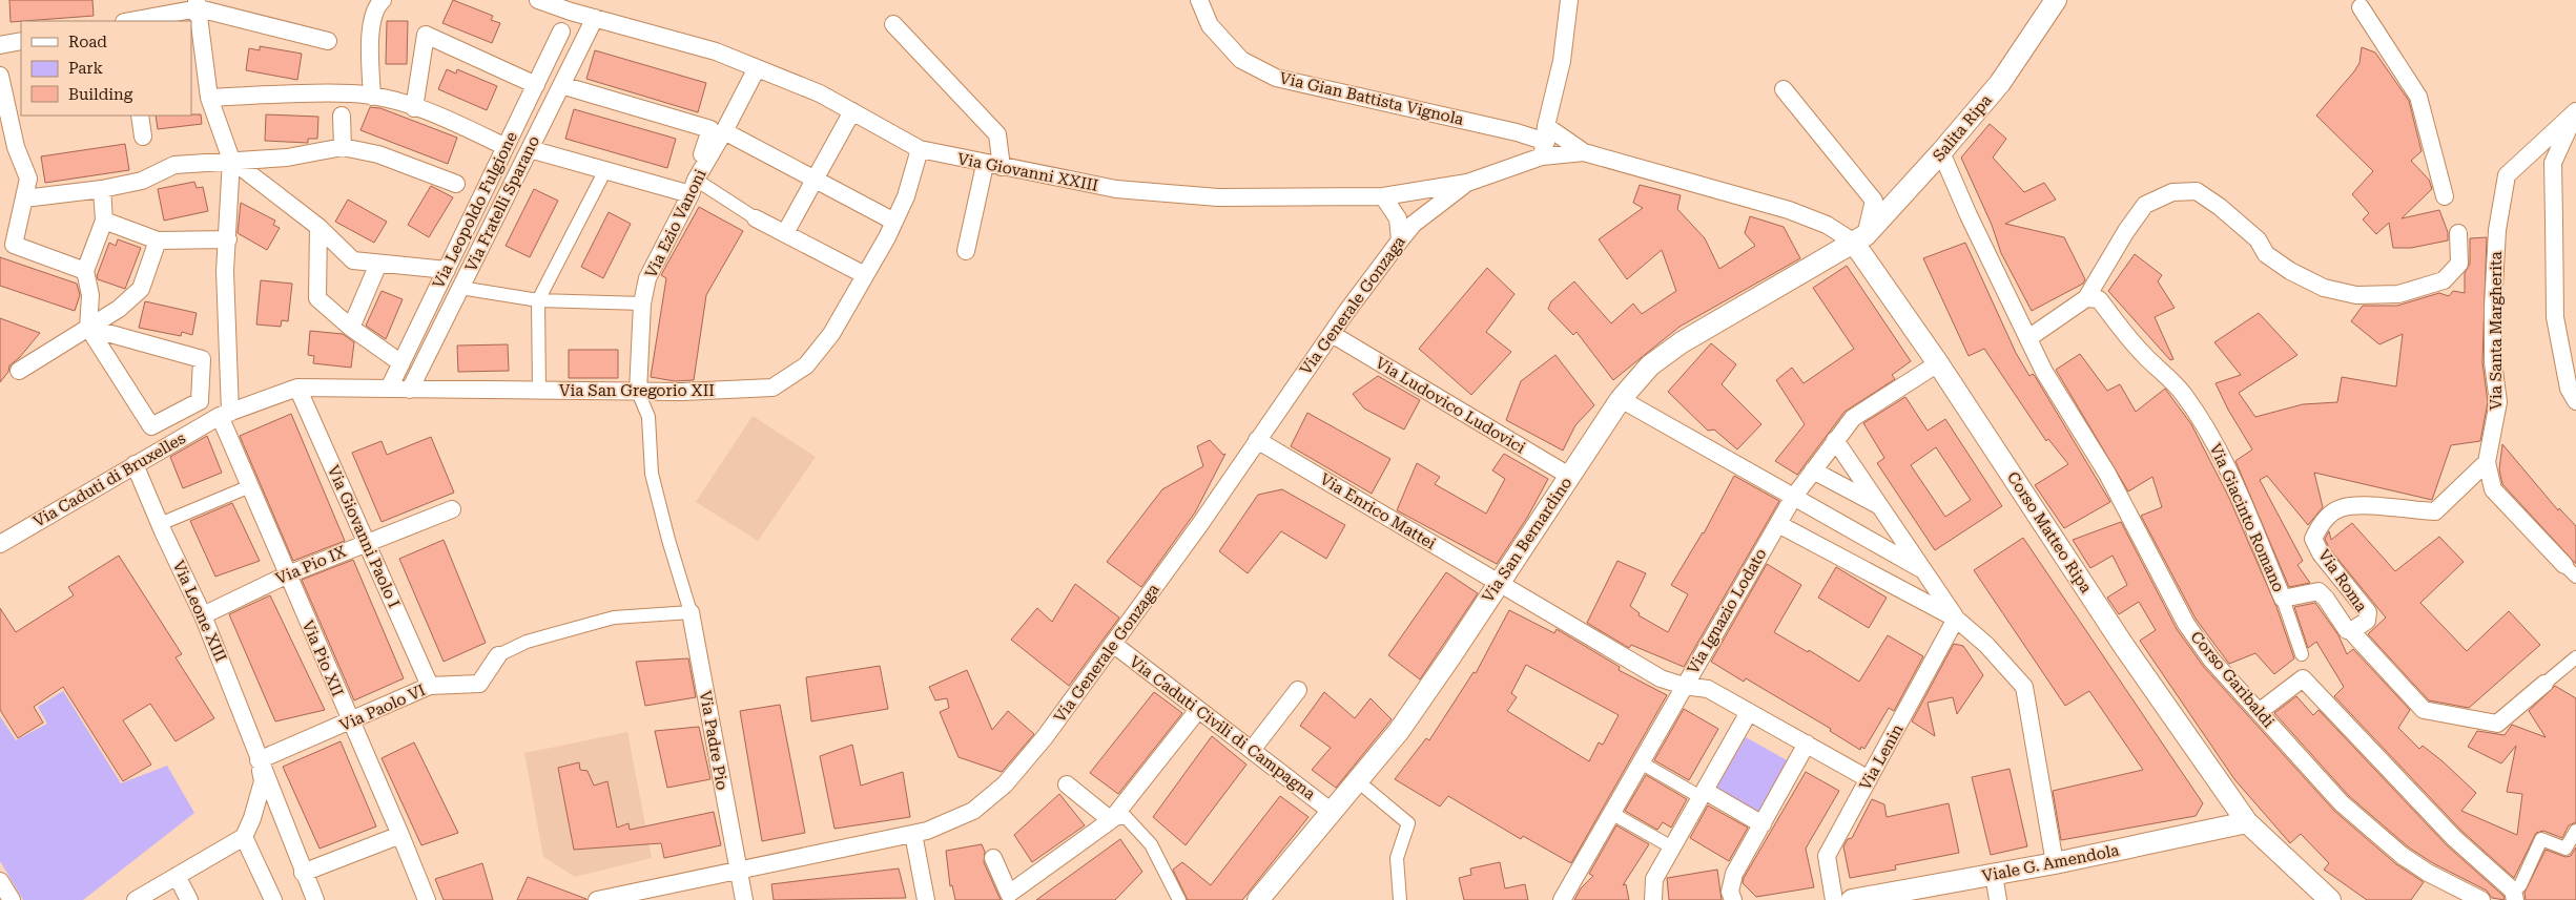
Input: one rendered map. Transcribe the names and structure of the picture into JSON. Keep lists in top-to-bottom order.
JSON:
{
  "streets": {
    "street": [
      "Via Gian Battista Vignola",
      "Salita Ripa",
      "Via Giovanni XXIII",
      "Via Fratelli Sparano",
      "Via Leopoldo Fulgione",
      "Via Ezio Vanoni",
      "Via Generale Gonzaga",
      "Via Santa Margherita",
      "Via San Gregorio XII",
      "Via Ludovico Ludovici",
      "Via Caduti di Bruxelles",
      "Via Enrico Mattei",
      "Via Giacinto Romano",
      "Corso Matteo Ripa",
      "Via Giovanni Paolo I",
      "Via San Bernardino",
      "Via Pio IX",
      "Via Roma",
      "Via Leone XIII",
      "Via Ignazio Lodato",
      "Via Pio XII",
      "Corso Garibaldi",
      "Via Paolo VI",
      "Via Caduti Civili di Campagna",
      "Via Padre Pio",
      "Via Lenin",
      "Viale G. Amendola"
    ]
  },
  "crossings": [
    ["Via Gian Battista Vignola", "Salita Ripa"],
    ["Via Gian Battista Vignola", "Via Giovanni XXIII"],
    ["Via Gian Battista Vignola", "Corso Matteo Ripa"],
    ["Via Gian Battista Vignola", "Via San Bernardino"],
    ["Salita Ripa", "Corso Matteo Ripa"],
    ["Salita Ripa", "Via San Bernardino"],
    ["Salita Ripa", "Corso Garibaldi"],
    ["Via Giovanni XXIII", "Via Fratelli Sparano"],
    ["Via Giovanni XXIII", "Via Ezio Vanoni"],
    ["Via Giovanni XXIII", "Via Generale Gonzaga"],
    ["Via Giovanni XXIII", "Via San Gregorio XII"],
    ["Via Fratelli Sparano", "Via San Gregorio XII"],
    ["Via Leopoldo Fulgione", "Via San Gregorio XII"],
    ["Via Ezio Vanoni", "Via San Gregorio XII"],
    ["Via Generale Gonzaga", "Via Ludovico Ludovici"],
    ["Via Generale Gonzaga", "Via Enrico Mattei"],
    ["Via Generale Gonzaga", "Via Caduti Civili di Campagna"],
    ["Via Generale Gonzaga", "Via Padre Pio"],
    ["Via Santa Margherita", "Via Roma"],
    ["Via San Gregorio XII", "Via Caduti di Bruxelles"],
    ["Via San Gregorio XII", "Via Giovanni Paolo I"],
    ["Via San Gregorio XII", "Via Pio XII"],
    ["Via Ludovico Ludovici", "Via San Bernardino"],
    ["Via Caduti di Bruxelles", "Via Leone XIII"],
    ["Via Caduti di Bruxelles", "Via Pio XII"],
    ["Via Enrico Mattei", "Via San Bernardino"],
    ["Via Enrico Mattei", "Via Ignazio Lodato"],
    ["Via Enrico Mattei", "Via Lenin"],
    ["Via Giacinto Romano", "Via Roma"],
    ["Corso Matteo Ripa", "Via San Bernardino"],
    ["Corso Matteo Ripa", "Via Ignazio Lodato"],
    ["Corso Matteo Ripa", "Viale G. Amendola"],
    ["Via Giovanni Paolo I", "Via Pio IX"],
    ["Via Giovanni Paolo I", "Via Paolo VI"],
    ["Via San Bernardino", "Via Caduti Civili di Campagna"],
    ["Via Pio IX", "Via Leone XIII"],
    ["Via Pio IX", "Via Pio XII"],
    ["Via Leone XIII", "Via Paolo VI"],
    ["Via Pio XII", "Via Paolo VI"]
  ],
  "legend": ["Road", "Park", "Building"]
}
